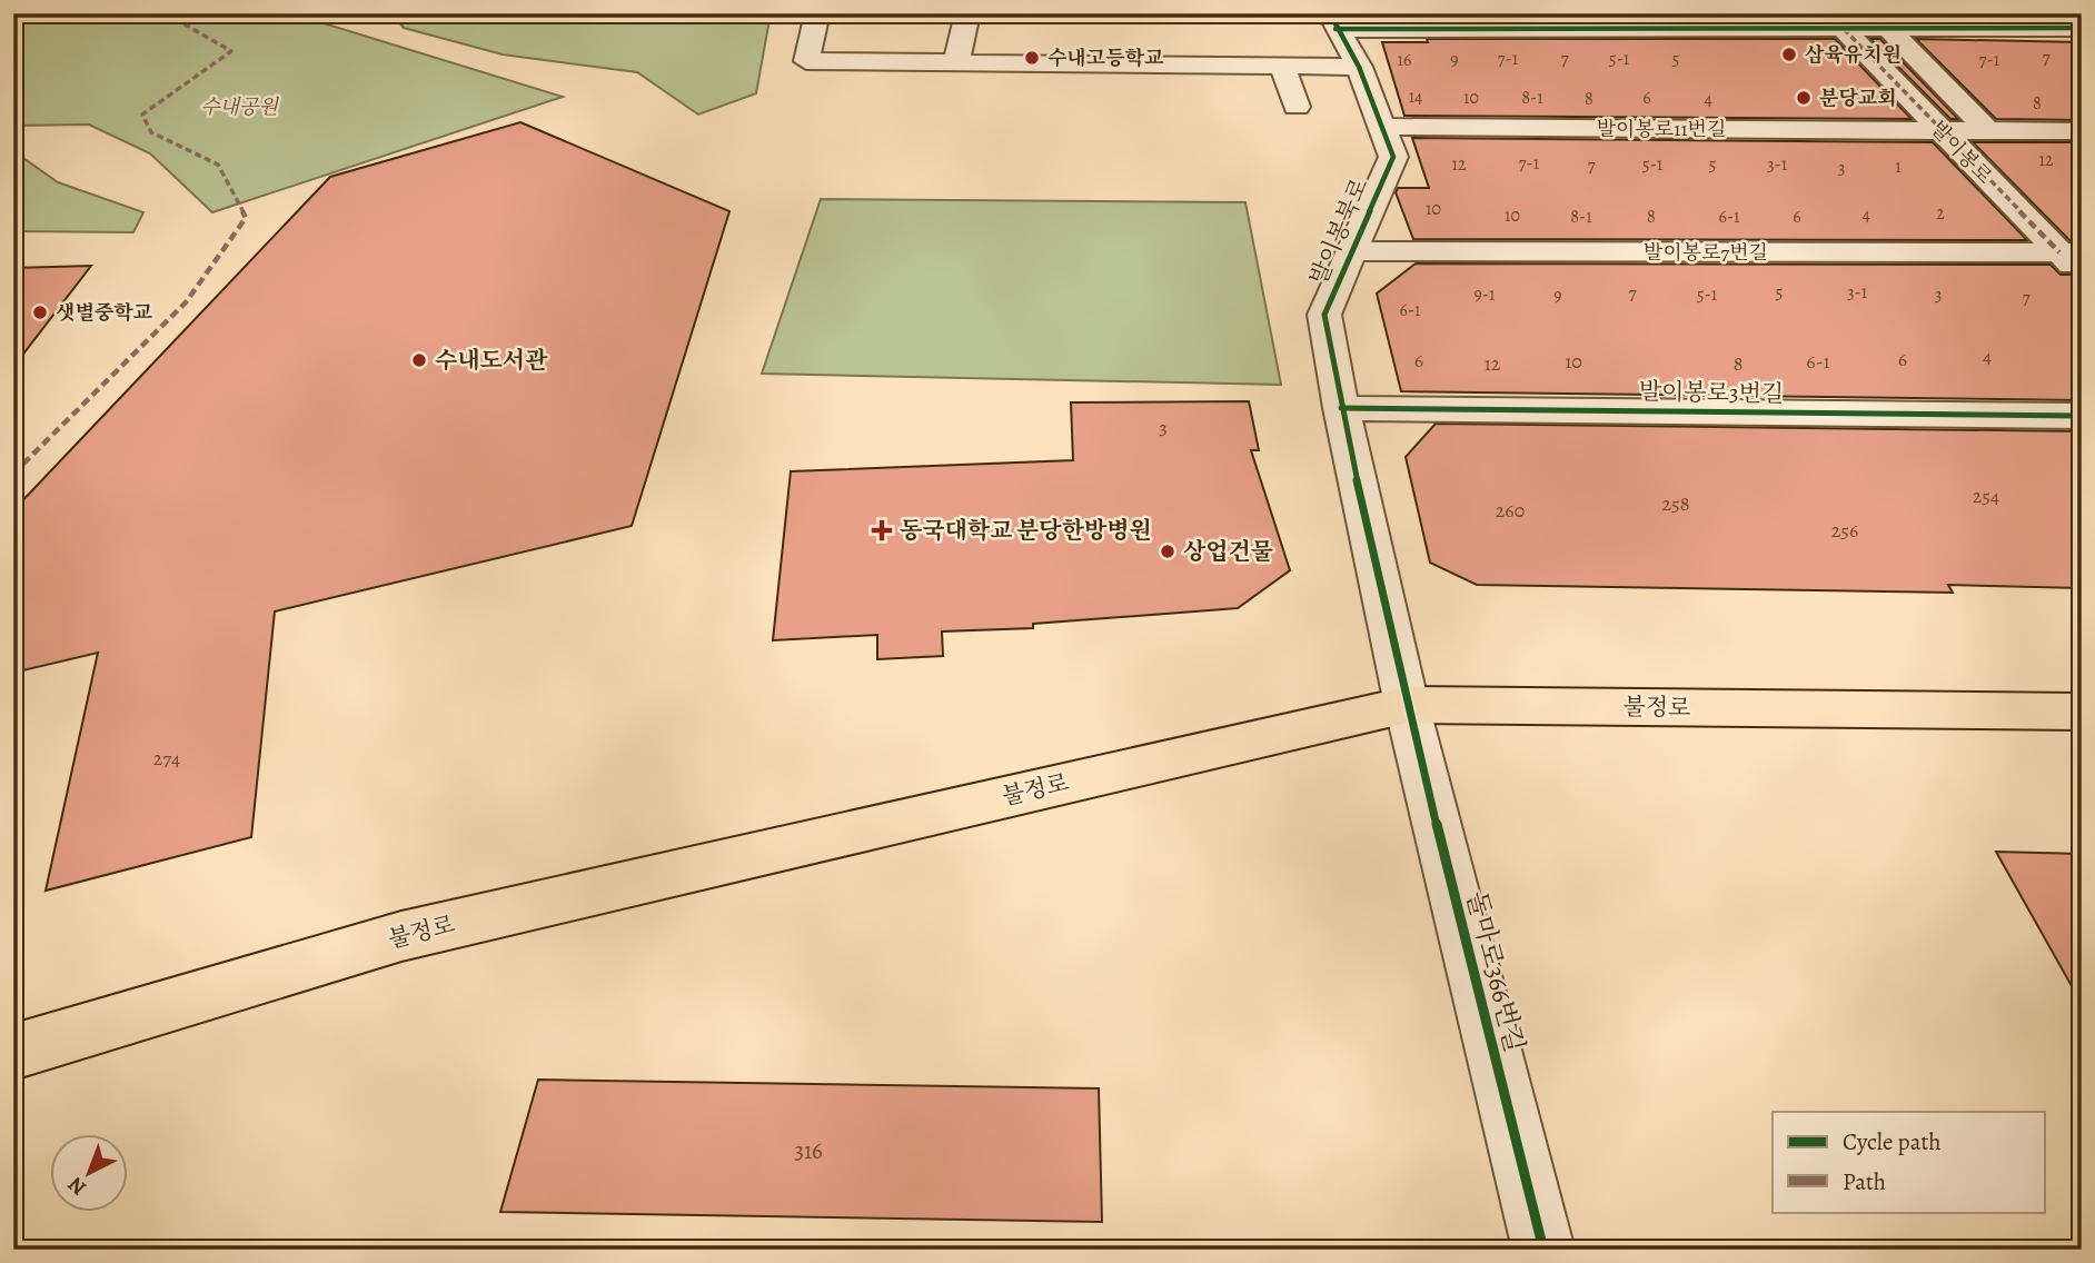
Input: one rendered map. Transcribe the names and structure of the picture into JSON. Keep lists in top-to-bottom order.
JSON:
{
  "streets": {
    "main road": ["불정로"],
    "street": [
      "발이봉로11번길",
      "발이봉로",
      "발이봉북로",
      "발이봉로7번길",
      "발이봉로3번길",
      "돌마로366번길"
    ]
  },
  "crossings": [
    ["발이봉로11번길", "발이봉로"],
    ["발이봉로11번길", "발이봉북로"],
    ["발이봉로", "발이봉로7번길"],
    ["발이봉북로", "발이봉로7번길"],
    ["발이봉북로", "발이봉로3번길"],
    ["발이봉북로", "불정로"],
    ["발이봉북로", "돌마로366번길"],
    ["불정로", "돌마로366번길"]
  ],
  "parks": ["수내공원"],
  "places": {
    "other": [
      "삼육유치원",
      "수내고등학교",
      "분당교회",
      "샛별중학교",
      "수내도서관",
      "상업건물"
    ],
    "health": ["동국대학교 분당한방병원"]
  },
  "house_numbers": [
    "7",
    "7-1",
    "7",
    "5-1",
    "5",
    "16",
    "9",
    "7-1",
    "14",
    "10",
    "8-1",
    "6",
    "8",
    "4",
    "8",
    "12",
    "7-1",
    "12",
    "5-1",
    "5",
    "3-1",
    "7",
    "1",
    "3",
    "10",
    "2",
    "4",
    "10",
    "8-1",
    "8",
    "6-1",
    "6",
    "5",
    "3-1",
    "7",
    "9-1",
    "5-1",
    "3",
    "9",
    "7",
    "6-1",
    "4",
    "6",
    "6",
    "10",
    "6-1",
    "12",
    "8",
    "3",
    "254",
    "258",
    "260",
    "256",
    "274",
    "316"
  ],
  "legend": ["Cycle path", "Path"],
  "north": "bottom left"
}
